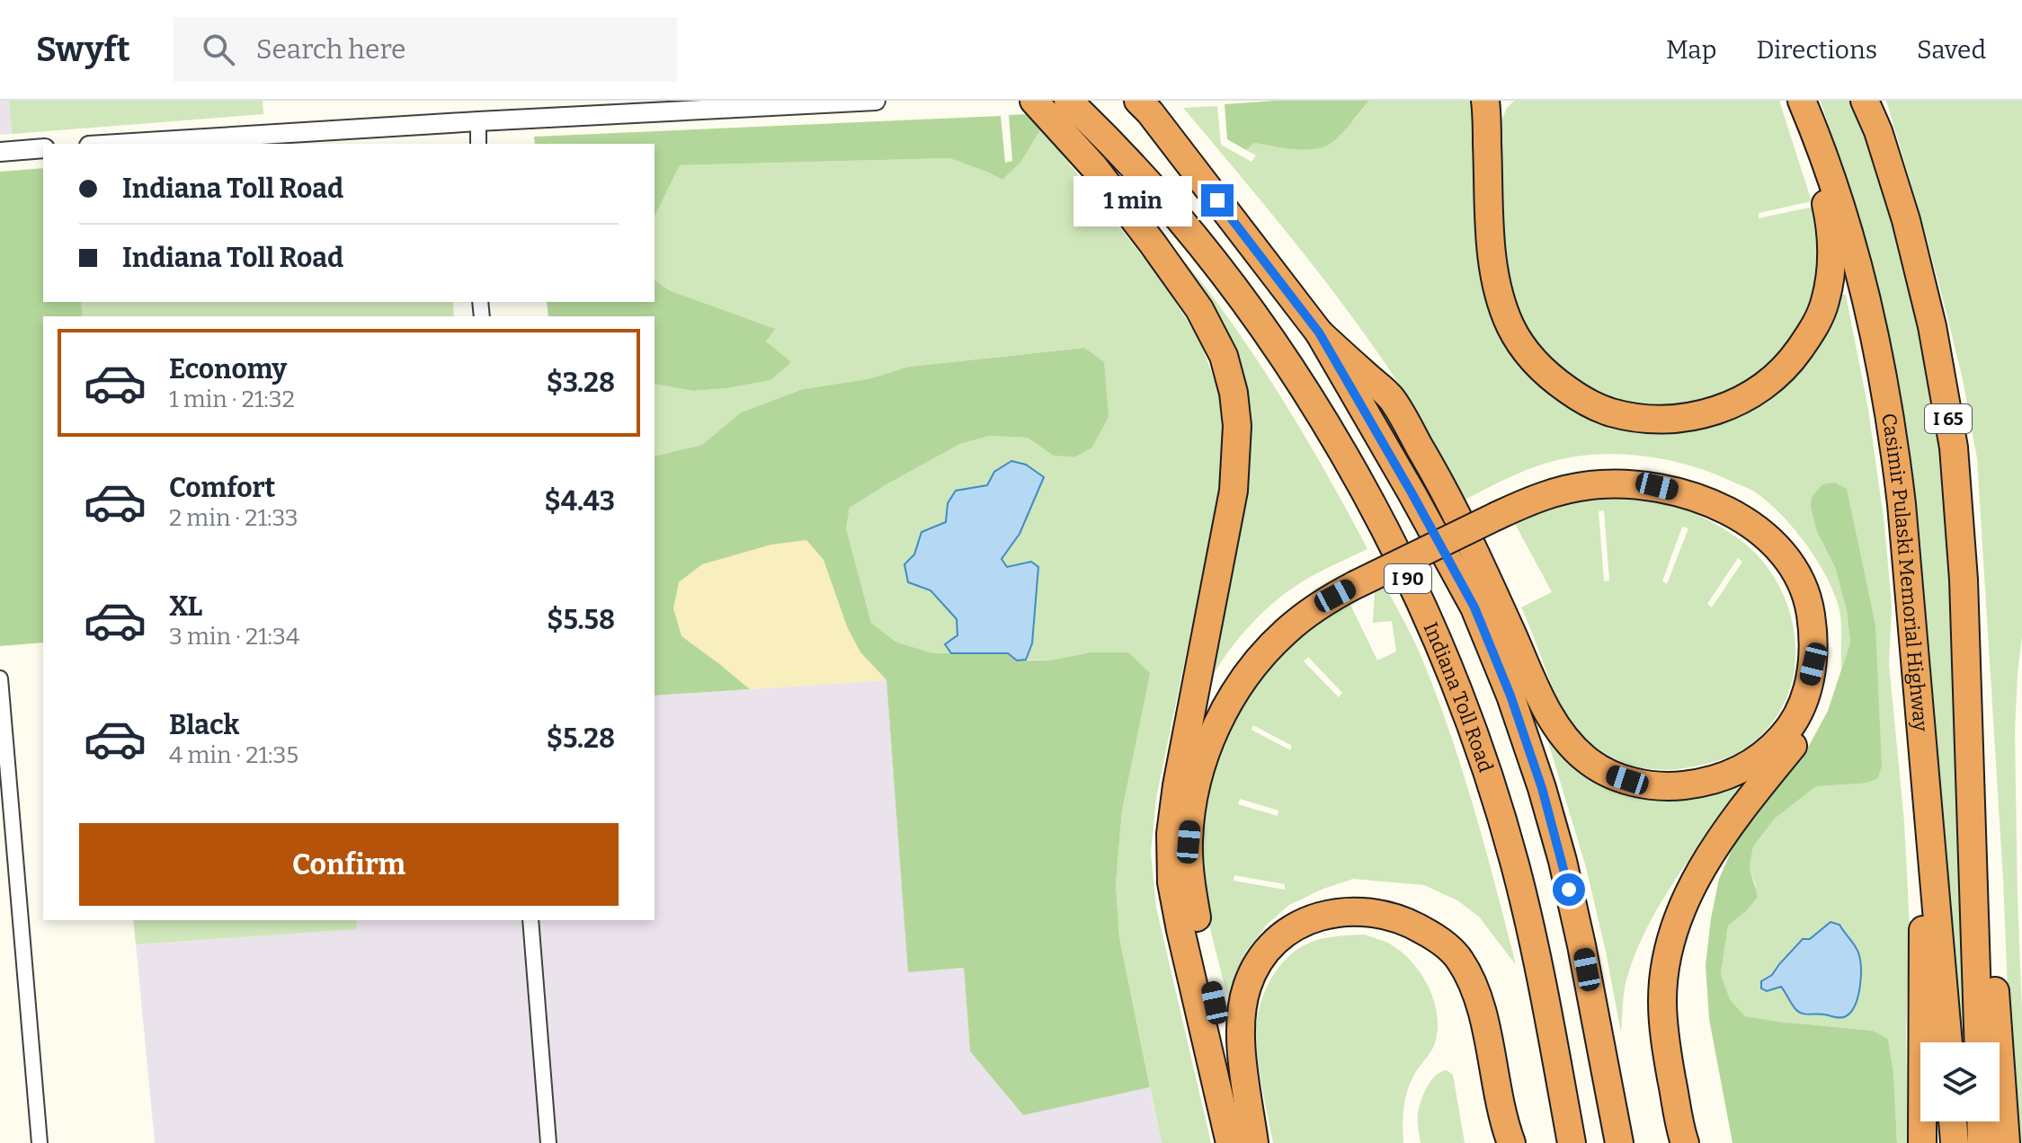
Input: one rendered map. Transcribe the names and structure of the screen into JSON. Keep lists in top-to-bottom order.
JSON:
{
  "streets": {
    "highway": [
      "I 65",
      "Casimir Pulaski Memorial Highway",
      "I 90",
      "Indiana Toll Road"
    ]
  },
  "page": {
    "header": "Swyft",
    "search": "Search here",
    "nav": ["Map", "Directions", "Saved"],
    "banner": ["Indiana Toll Road", "Indiana Toll Road"],
    "bubble": "1 min",
    "list": [
      {
        "name": "Economy",
        "note": "1 min · 21:32",
        "value": "$3.28"
      },
      {
        "name": "Comfort",
        "note": "2 min · 21:33",
        "value": "$4.43"
      },
      {
        "name": "XL",
        "note": "3 min · 21:34",
        "value": "$5.58"
      },
      {
        "name": "Black",
        "note": "4 min · 21:35",
        "value": "$5.28"
      }
    ],
    "buttons": "Confirm"
  }
}
